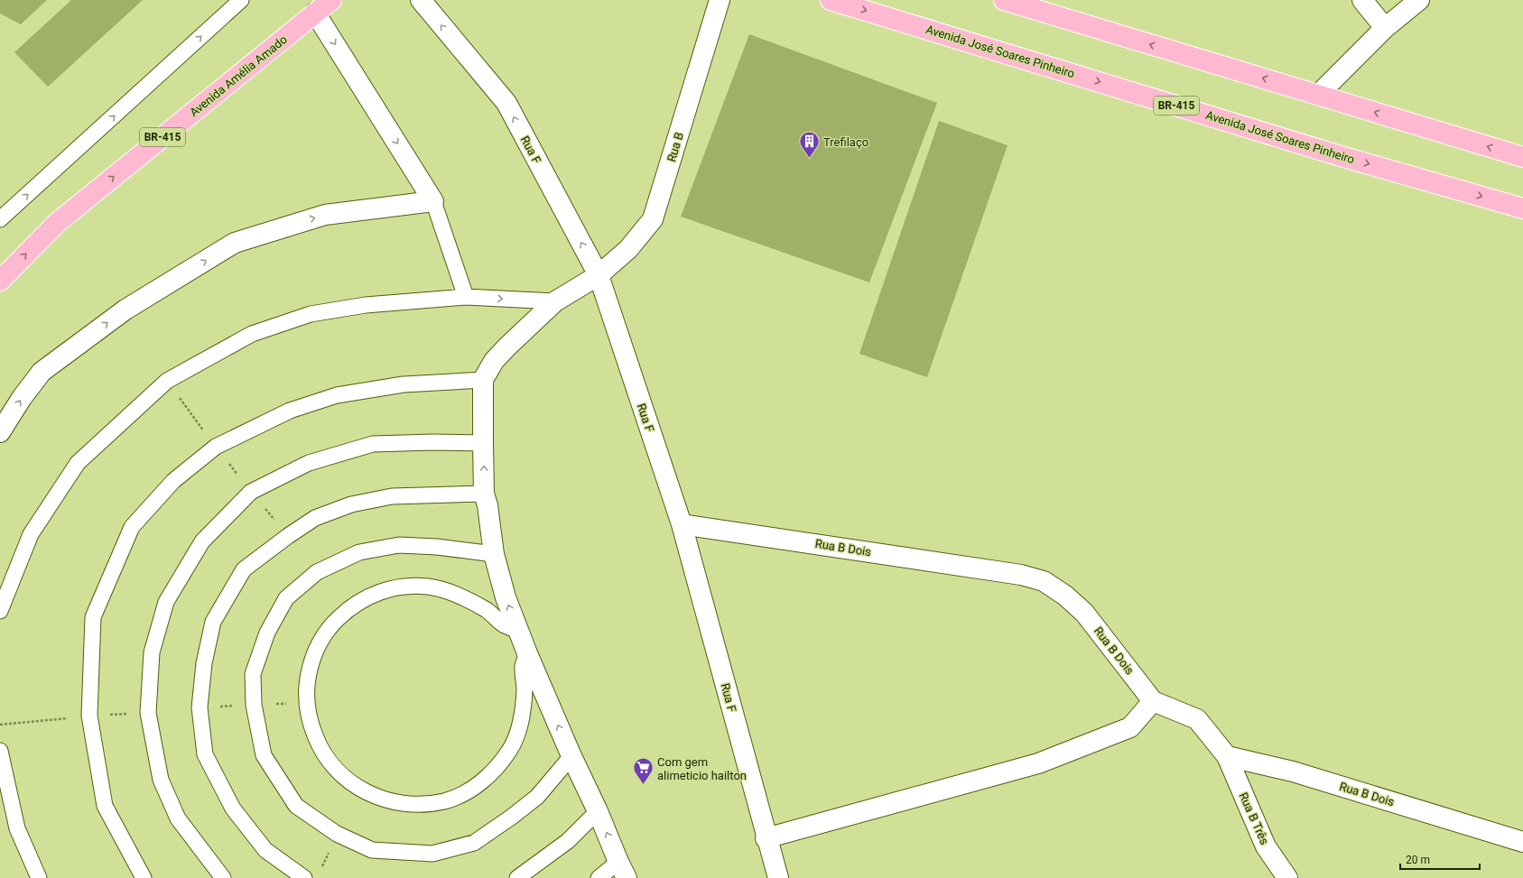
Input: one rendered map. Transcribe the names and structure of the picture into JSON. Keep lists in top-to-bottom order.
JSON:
{
  "streets": {
    "main road": ["Avenida José Soares Pinheiro", "Avenida Amélia Amado", "BR-415"],
    "street": [
      "Rua B",
      "Rua F",
      "Rua B Dois",
      "Rua B Três"
    ]
  },
  "crossings": [
    ["Rua B", "Rua F"],
    ["Rua F", "Rua B Dois"],
    ["Rua B Dois", "Rua B Três"]
  ],
  "one_way": ["Avenida Amélia Amado"],
  "places": {
    "building": ["Trefilaço"],
    "supermarket": ["Com gem alimeticio hailton"]
  },
  "scale_bar": "20 m"
}
